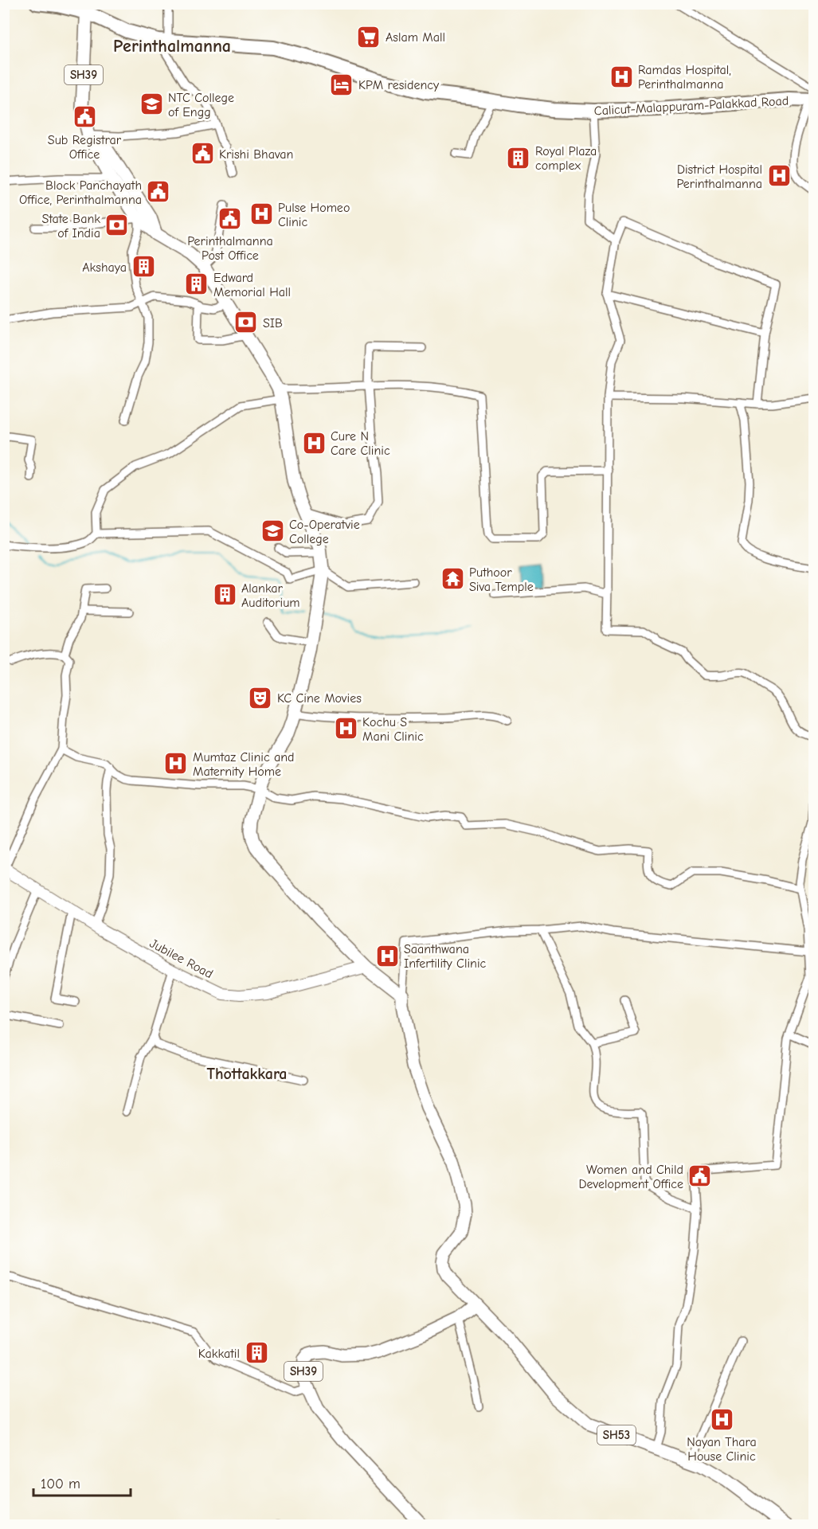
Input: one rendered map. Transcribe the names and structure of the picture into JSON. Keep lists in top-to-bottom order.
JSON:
{
  "streets": {
    "highway": ["Calicut-Malappuram-Palakkad Road"],
    "main road": ["SH39", "Jubilee Road", "SH53"]
  },
  "crossings": [
    ["SH39", "Calicut-Malappuram-Palakkad Road"],
    ["SH39", "SH53"]
  ],
  "districts": ["Perinthalmanna", "Thottakkara"],
  "places": {
    "supermarket": ["Aslam Mall"],
    "hospital": [
      "Ramdas Hospital, Perinthalmanna",
      "District Hospital Perinthalmanna",
      "Pulse Homeo Clinic",
      "Cure N Care Clinic",
      "Kochu S Mani Clinic",
      "Mumtaz Clinic and Maternity Home",
      "Saanthwana Infertility Clinic",
      "Nayan Thara House Clinic"
    ],
    "hotel": ["KPM residency"],
    "school or university": ["NTC College of Engg", "Co-Operatvie College"],
    "public building": [
      "Sub Registrar Office",
      "Krishi Bhavan",
      "Block Panchayath Office, Perinthalmanna",
      "Perinthalmanna Post Office",
      "Women and Child Development Office"
    ],
    "building": [
      "Royal Plaza complex",
      "Akshaya",
      "Edward Memorial Hall",
      "Alankar Auditorium",
      "Kakkatil"
    ],
    "bank": ["State Bank of India", "SIB"],
    "temple": ["Puthoor Siva Temple"],
    "theatre": ["KC Cine Movies"]
  },
  "scale_bar": "100 m"
}
